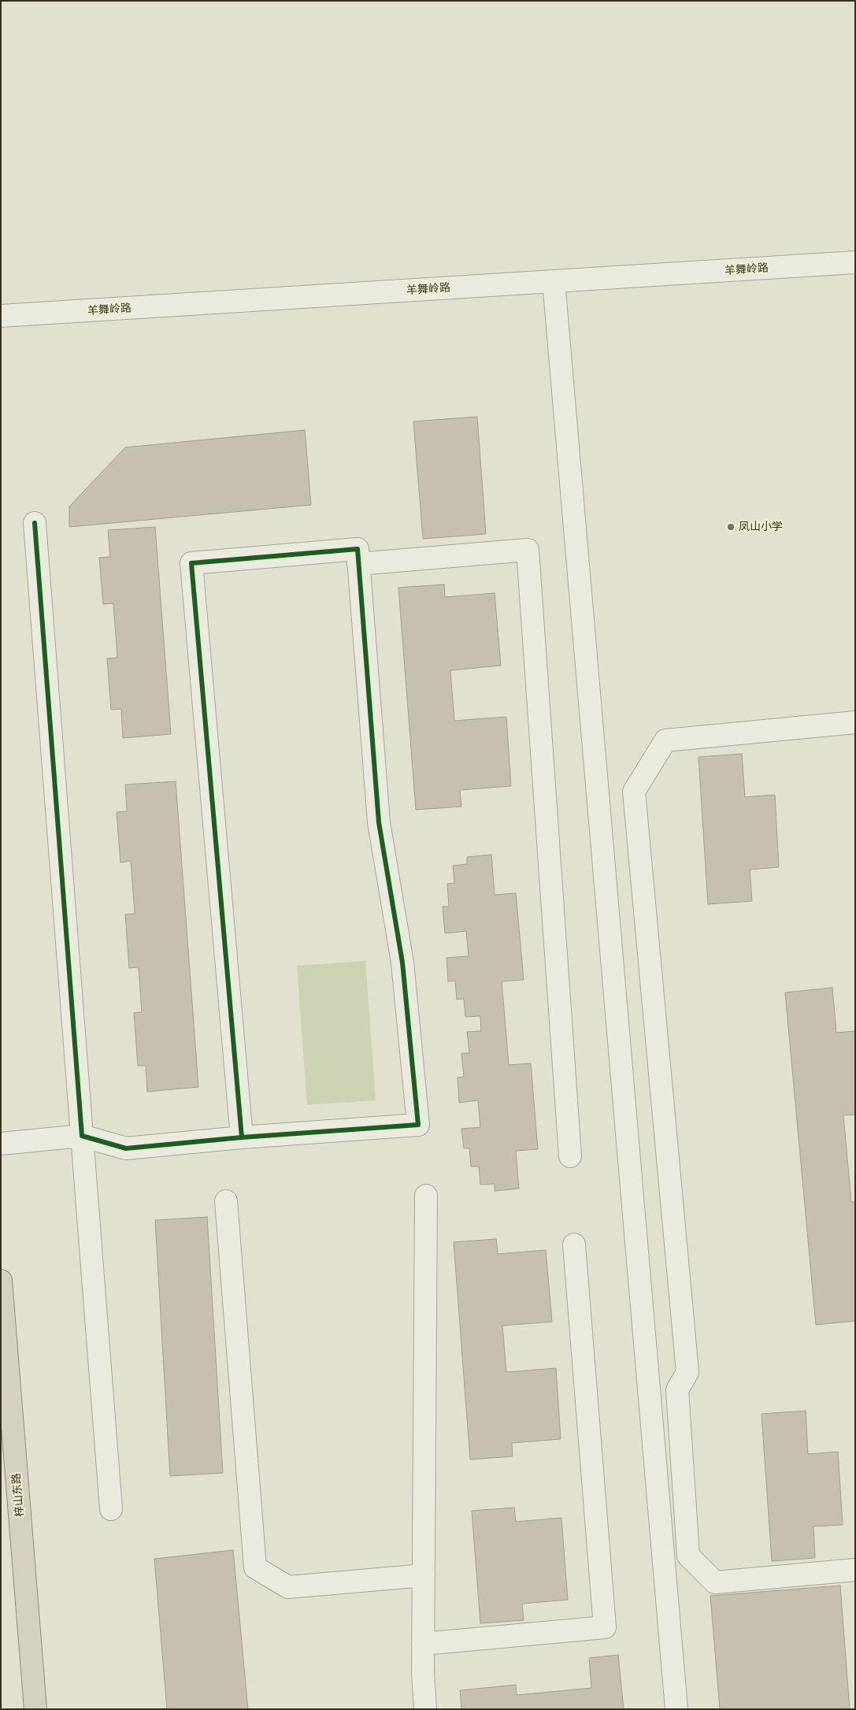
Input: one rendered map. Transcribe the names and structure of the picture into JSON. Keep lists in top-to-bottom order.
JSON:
{
  "streets": {
    "highway": ["梓山东路"],
    "street": ["羊舞岭路"]
  },
  "places": ["凤山小学"]
}
